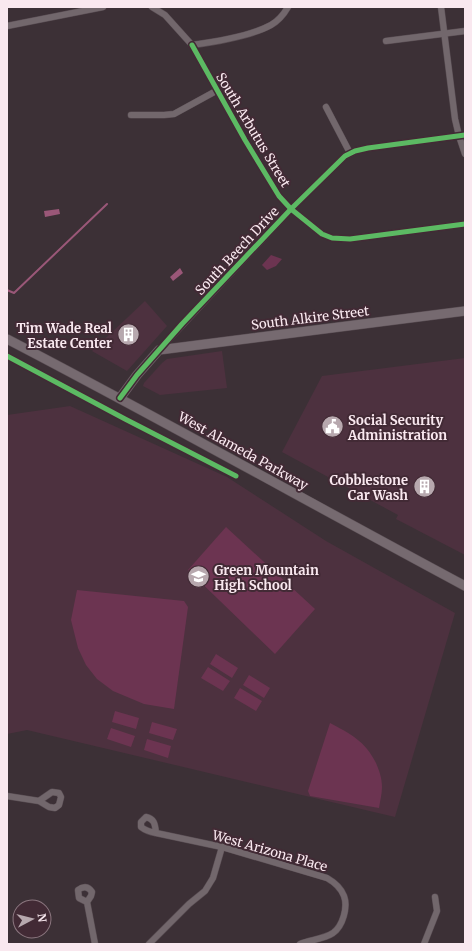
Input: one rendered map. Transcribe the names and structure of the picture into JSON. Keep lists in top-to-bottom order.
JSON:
{
  "streets": {
    "main road": ["South Beech Drive", "South Alkire Street", "West Alameda Parkway"],
    "street": ["South Arbutus Street", "West Arizona Place"]
  },
  "crossings": [
    ["South Arbutus Street", "South Beech Drive"],
    ["South Beech Drive", "South Alkire Street"],
    ["South Beech Drive", "West Alameda Parkway"]
  ],
  "places": {
    "building": ["Tim Wade Real Estate Center", "Cobblestone Car Wash"],
    "public building": ["Social Security Administration"],
    "school or university": ["Green Mountain High School"]
  },
  "north": "right"
}
